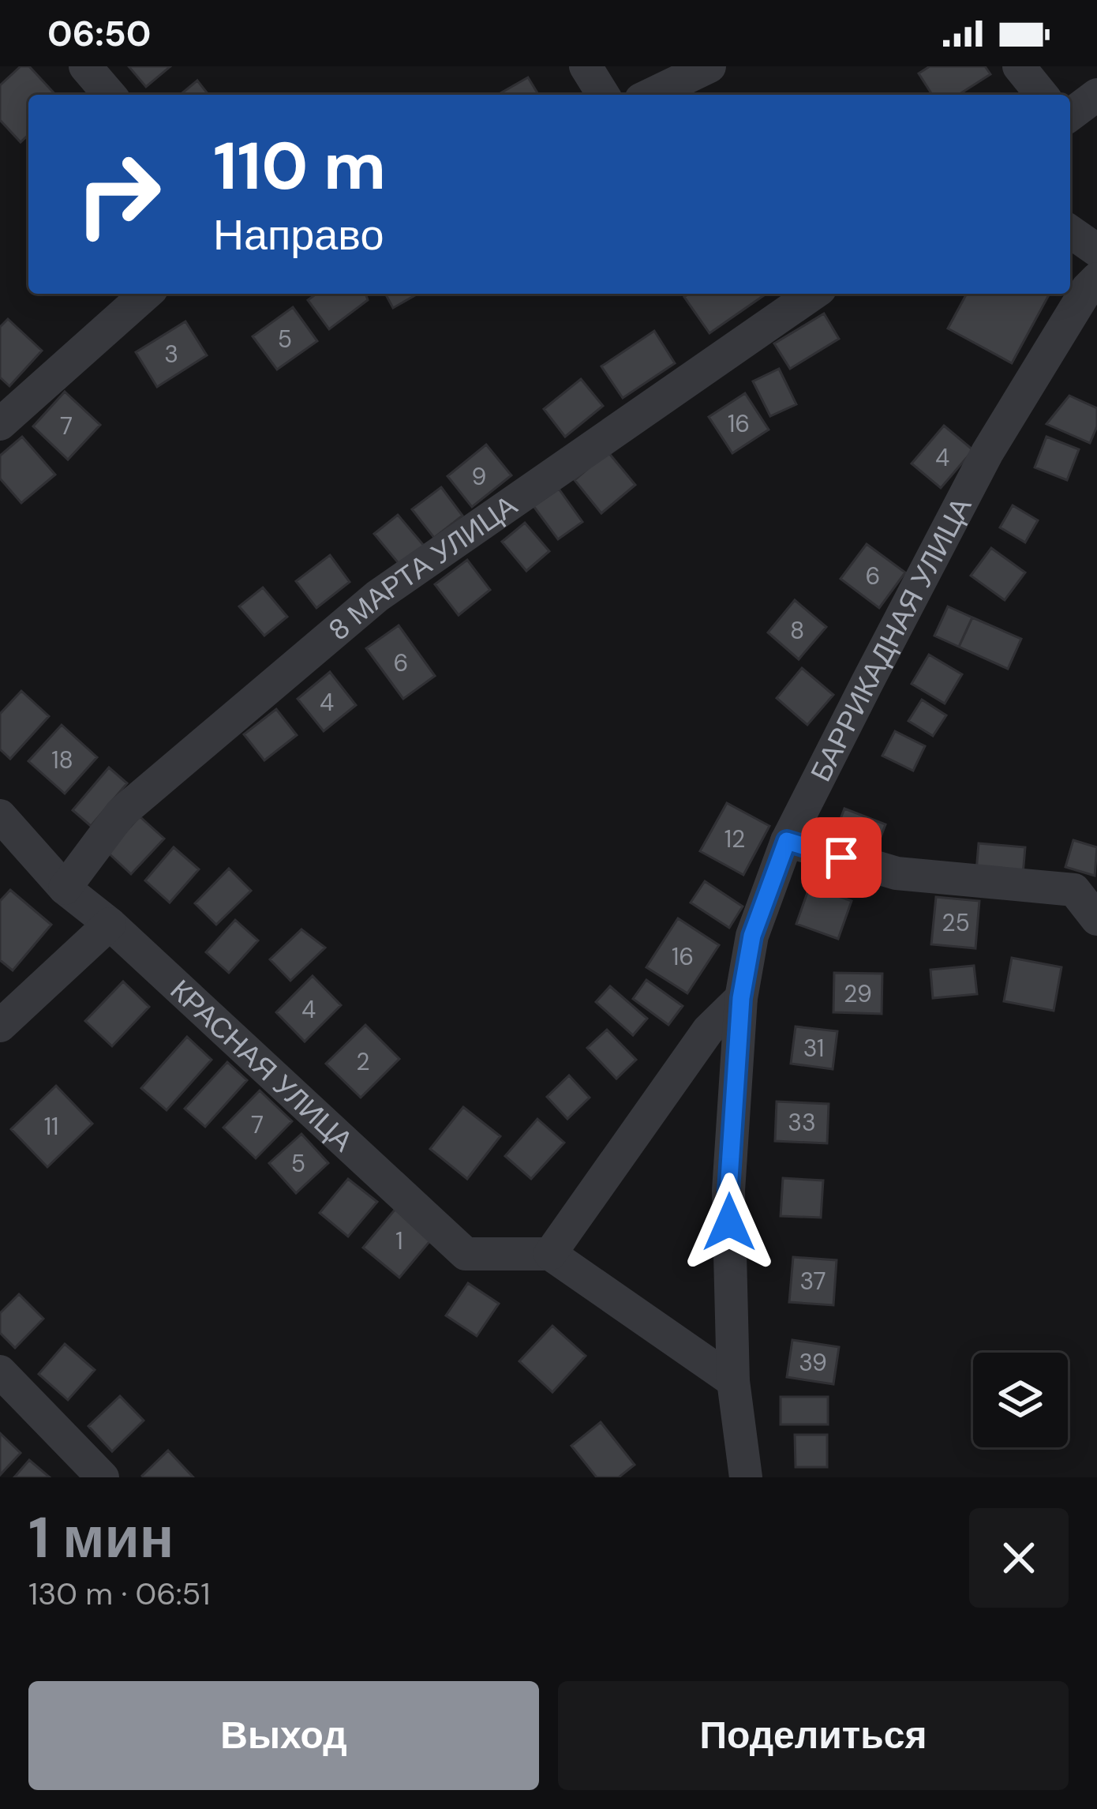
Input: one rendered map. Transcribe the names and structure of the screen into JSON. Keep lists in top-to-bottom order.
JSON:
{
  "streets": {
    "street": ["8 МАРТА УЛИЦА", "БАРРИКАДНАЯ УЛИЦА", "КРАСНАЯ УЛИЦА"]
  },
  "crossings": [
    ["8 МАРТА УЛИЦА", "КРАСНАЯ УЛИЦА"]
  ],
  "house_numbers": [
    "5",
    "3",
    "16",
    "7",
    "4",
    "9",
    "6",
    "8",
    "6",
    "4",
    "18",
    "12",
    "25",
    "16",
    "29",
    "4",
    "31",
    "2",
    "33",
    "7",
    "11",
    "5",
    "1",
    "37",
    "39"
  ],
  "page": {
    "status": "06:50",
    "turn": ["110 m", "Направо"],
    "heading": ["1 мин", "130 m · 06:51"],
    "buttons": ["Выход", "Поделиться"]
  }
}
